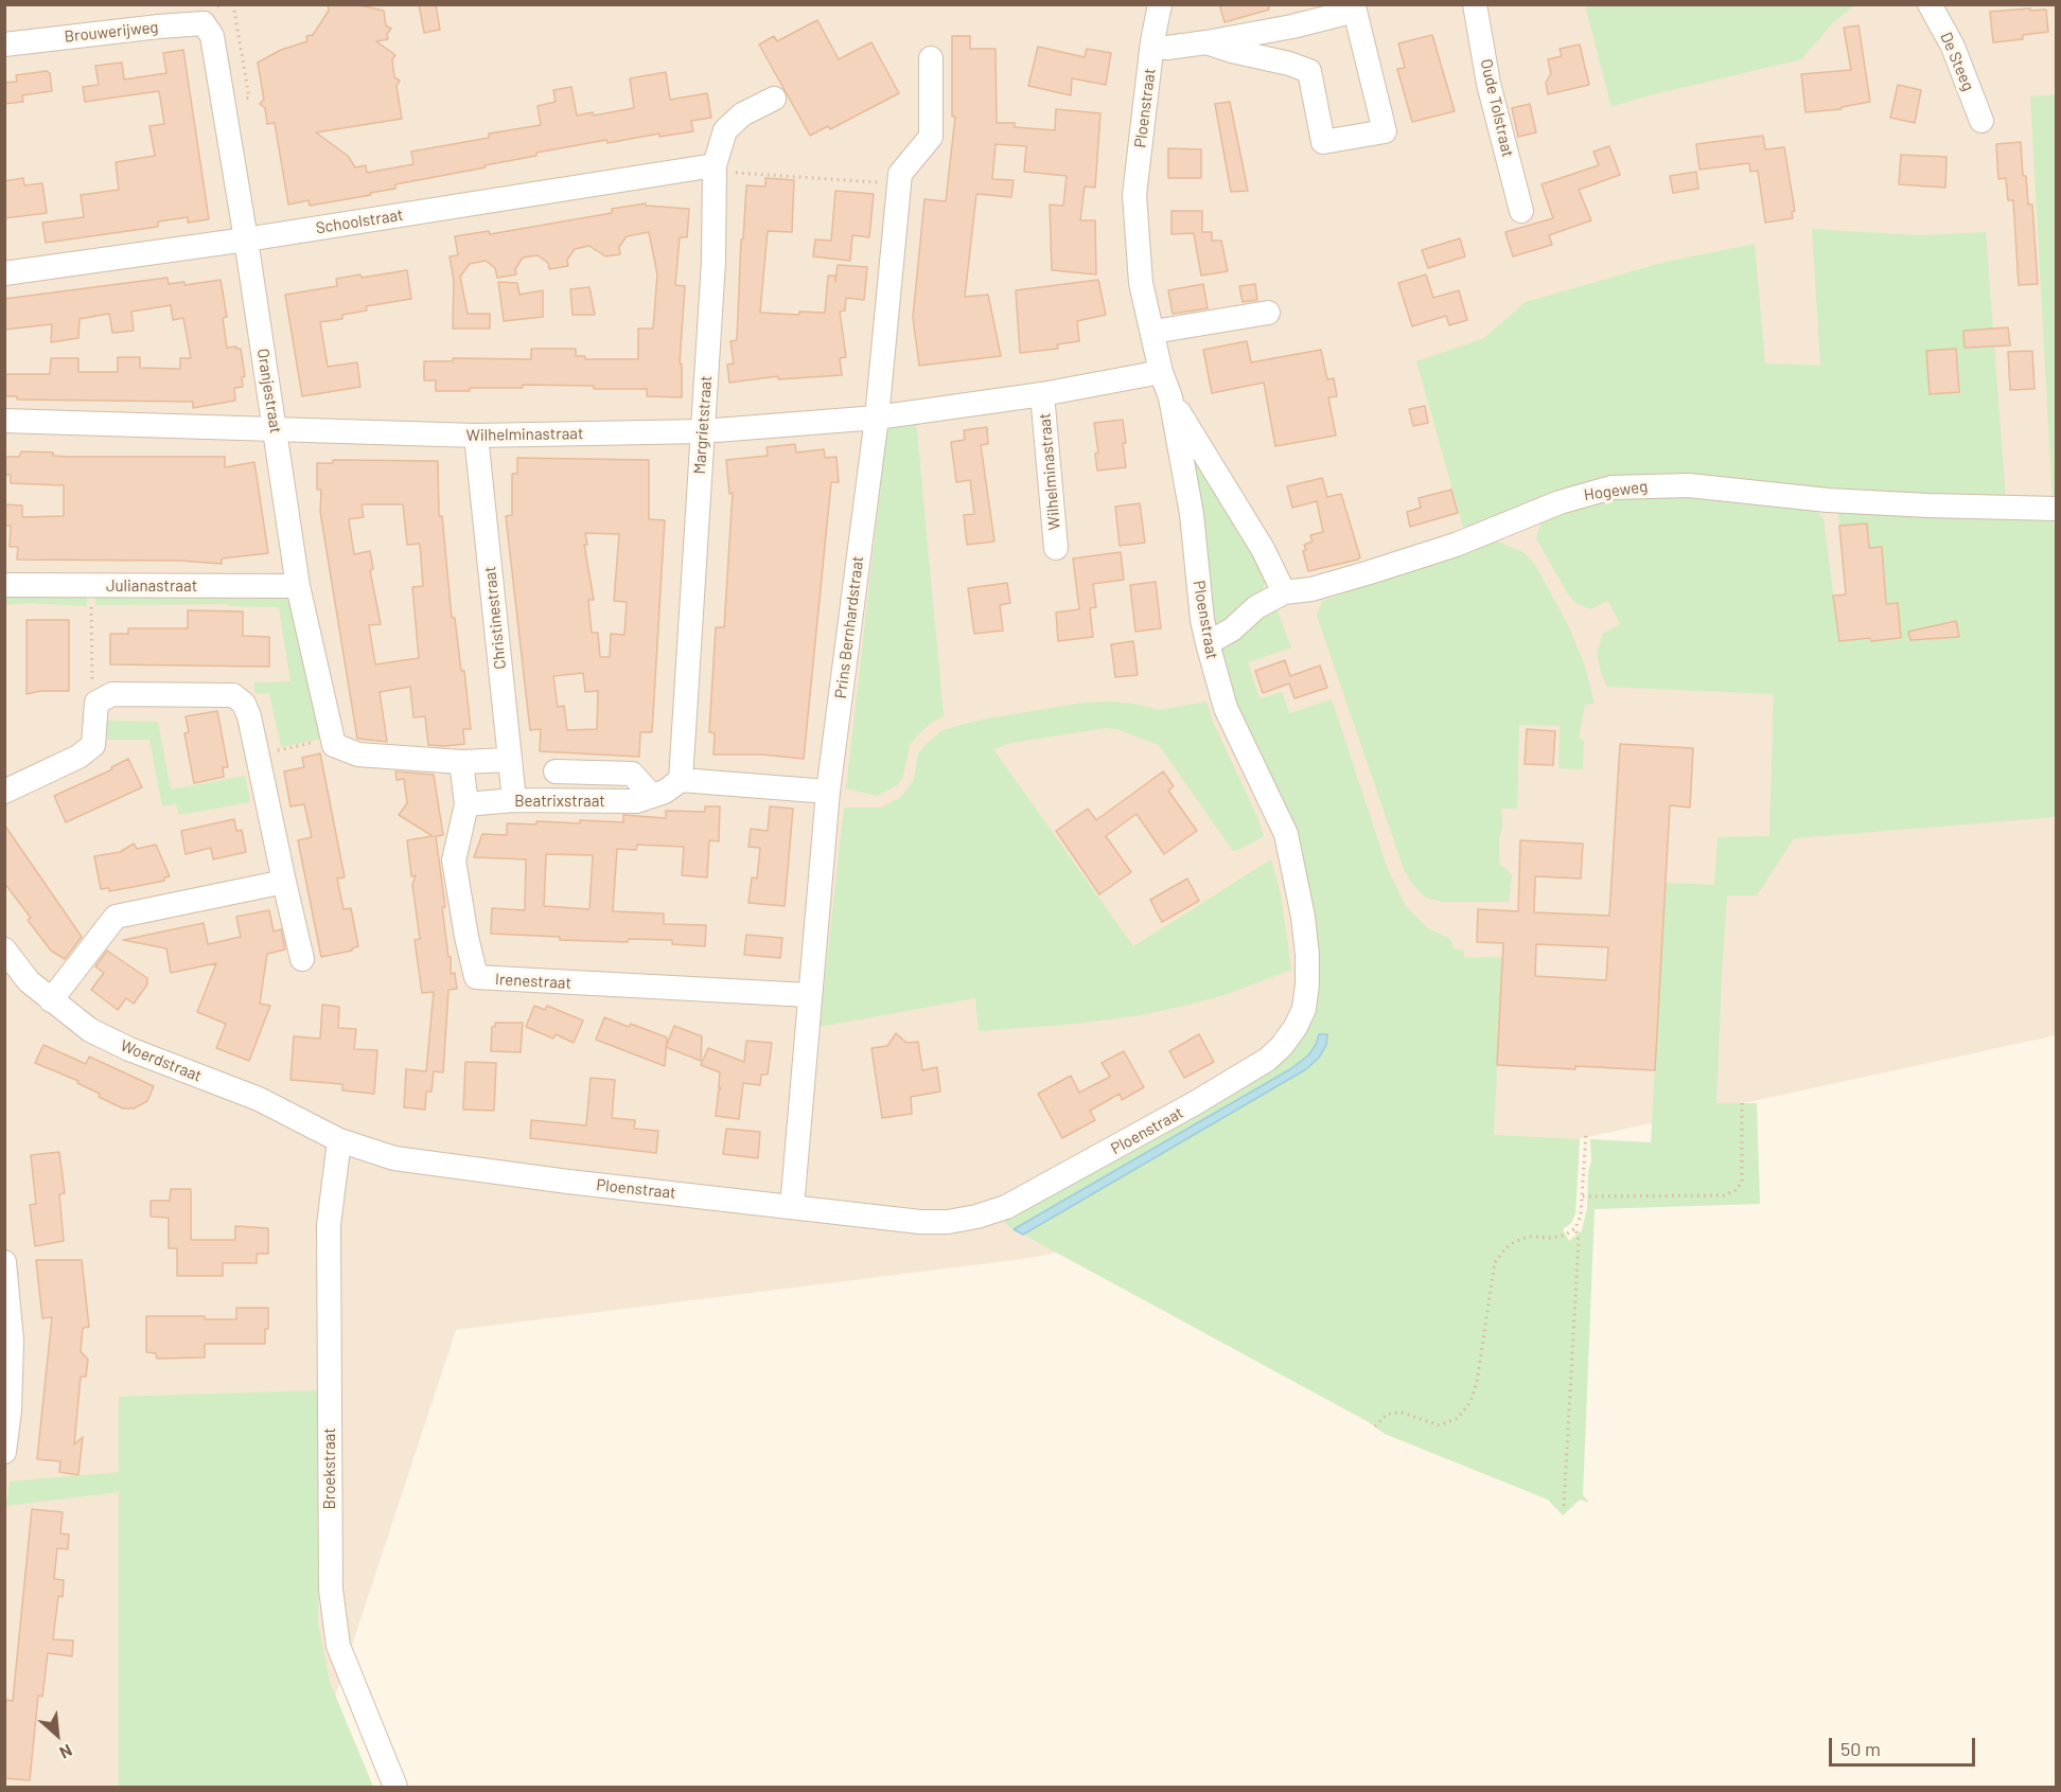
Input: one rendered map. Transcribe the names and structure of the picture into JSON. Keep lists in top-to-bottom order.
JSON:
{
  "streets": {
    "street": [
      "Brouwerijweg",
      "De Steeg",
      "Ploenstraat",
      "Oude Tolstraat",
      "Schoolstraat",
      "Oranjestraat",
      "Margrietstraat",
      "Wilhelminastraat",
      "Hogeweg",
      "Julianastraat",
      "Christinestraat",
      "Prins Bernhardstraat",
      "Beatrixstraat",
      "Irenestraat",
      "Woerdstraat",
      "Broekstraat"
    ]
  },
  "crossings": [
    ["Brouwerijweg", "Oranjestraat"],
    ["Ploenstraat", "Wilhelminastraat"],
    ["Ploenstraat", "Hogeweg"],
    ["Ploenstraat", "Prins Bernhardstraat"],
    ["Ploenstraat", "Woerdstraat"],
    ["Ploenstraat", "Broekstraat"],
    ["Schoolstraat", "Oranjestraat"],
    ["Schoolstraat", "Margrietstraat"],
    ["Oranjestraat", "Wilhelminastraat"],
    ["Oranjestraat", "Julianastraat"],
    ["Margrietstraat", "Wilhelminastraat"],
    ["Margrietstraat", "Beatrixstraat"],
    ["Wilhelminastraat", "Christinestraat"],
    ["Wilhelminastraat", "Prins Bernhardstraat"],
    ["Christinestraat", "Beatrixstraat"],
    ["Prins Bernhardstraat", "Irenestraat"],
    ["Beatrixstraat", "Irenestraat"],
    ["Woerdstraat", "Broekstraat"]
  ],
  "scale_bar": "50 m",
  "north": "bottom right"
}
